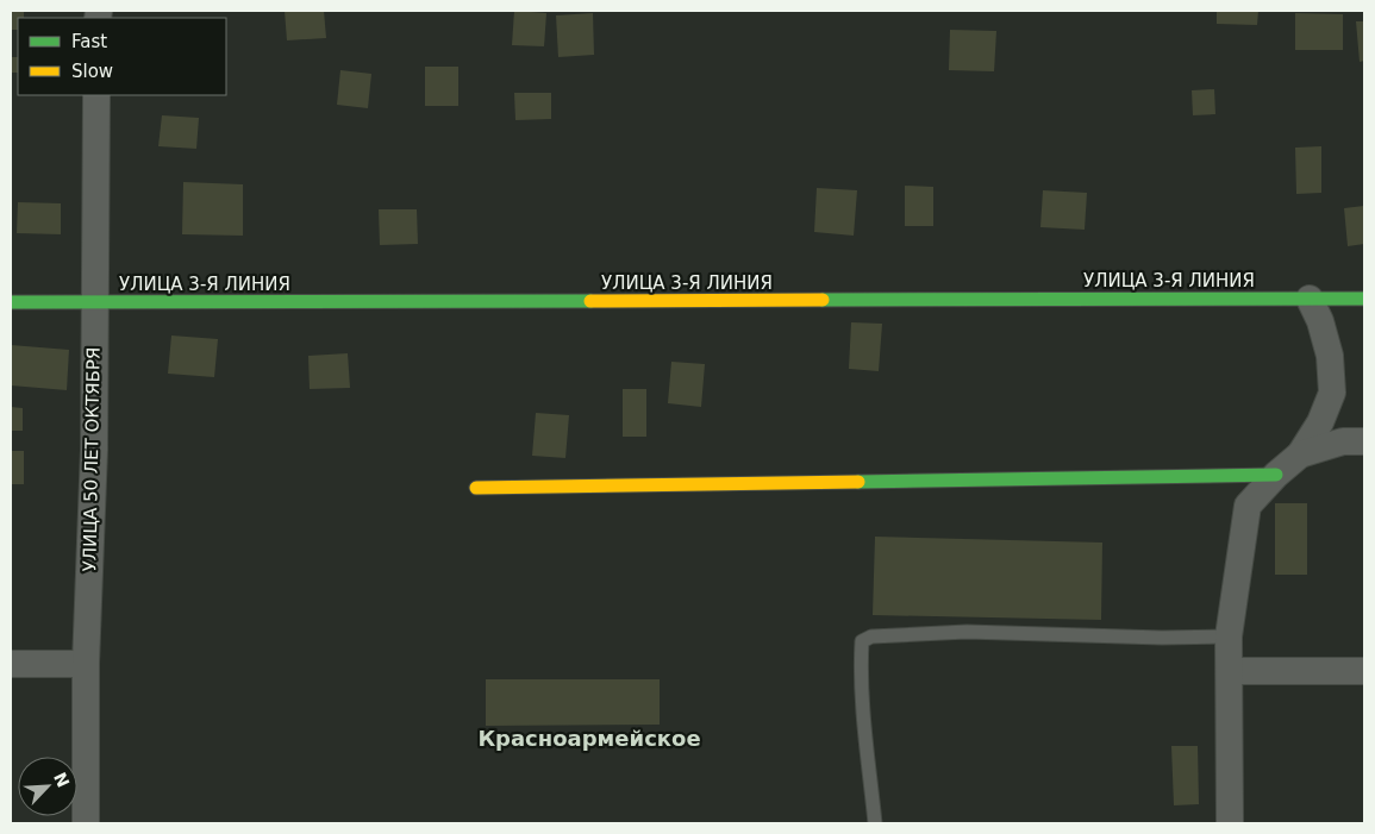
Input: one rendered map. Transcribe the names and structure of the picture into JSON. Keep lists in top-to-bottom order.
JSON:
{
  "streets": {
    "street": ["УЛИЦА 3-Я ЛИНИЯ", "УЛИЦА 50 ЛЕТ ОКТЯБРЯ"]
  },
  "crossings": [
    ["УЛИЦА 3-Я ЛИНИЯ", "УЛИЦА 50 ЛЕТ ОКТЯБРЯ"]
  ],
  "districts": ["Красноармейское"],
  "legend": ["Fast", "Slow"],
  "north": "top right"
}
